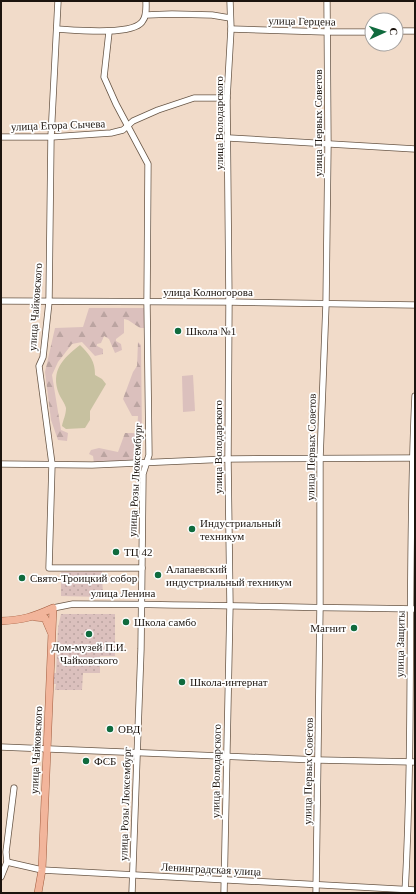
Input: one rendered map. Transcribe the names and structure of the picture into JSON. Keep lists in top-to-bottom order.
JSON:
{
  "streets": {
    "main road": ["улица Чайковского", "улица Ленина"],
    "street": [
      "улица Герцена",
      "улица Володарского",
      "улица Первых Советов",
      "улица Егора Сычева",
      "улица Колногорова",
      "улица Розы Люксембург",
      "улица Защиты",
      "Ленинградская улица"
    ]
  },
  "crossings": [
    ["улица Герцена", "улица Володарского"],
    ["улица Герцена", "улица Первых Советов"],
    ["улица Володарского", "улица Егора Сычева"],
    ["улица Володарского", "улица Колногорова"],
    ["улица Володарского", "улица Ленина"],
    ["улица Володарского", "Ленинградская улица"],
    ["улица Первых Советов", "улица Колногорова"],
    ["улица Первых Советов", "улица Ленина"],
    ["улица Первых Советов", "Ленинградская улица"],
    ["улица Егора Сычева", "улица Чайковского"],
    ["улица Егора Сычева", "улица Розы Люксембург"],
    ["улица Колногорова", "улица Чайковского"],
    ["улица Колногорова", "улица Розы Люксембург"],
    ["улица Чайковского", "улица Розы Люксембург"],
    ["улица Чайковского", "улица Ленина"],
    ["улица Чайковского", "Ленинградская улица"],
    ["улица Розы Люксембург", "улица Ленина"],
    ["улица Розы Люксембург", "Ленинградская улица"],
    ["улица Ленина", "улица Защиты"],
    ["улица Защиты", "Ленинградская улица"]
  ],
  "places": [
    "Школа №1",
    "Индустриальный техникум",
    "ТЦ 42",
    "Алапаевский индустриальный техникум",
    "Свято-Троицкий собор",
    "Школа самбо",
    "Магнит",
    "Дом-музей П.И. Чайковского",
    "Школа-интернат",
    "ОВД",
    "ФСБ"
  ],
  "north": "right"
}
